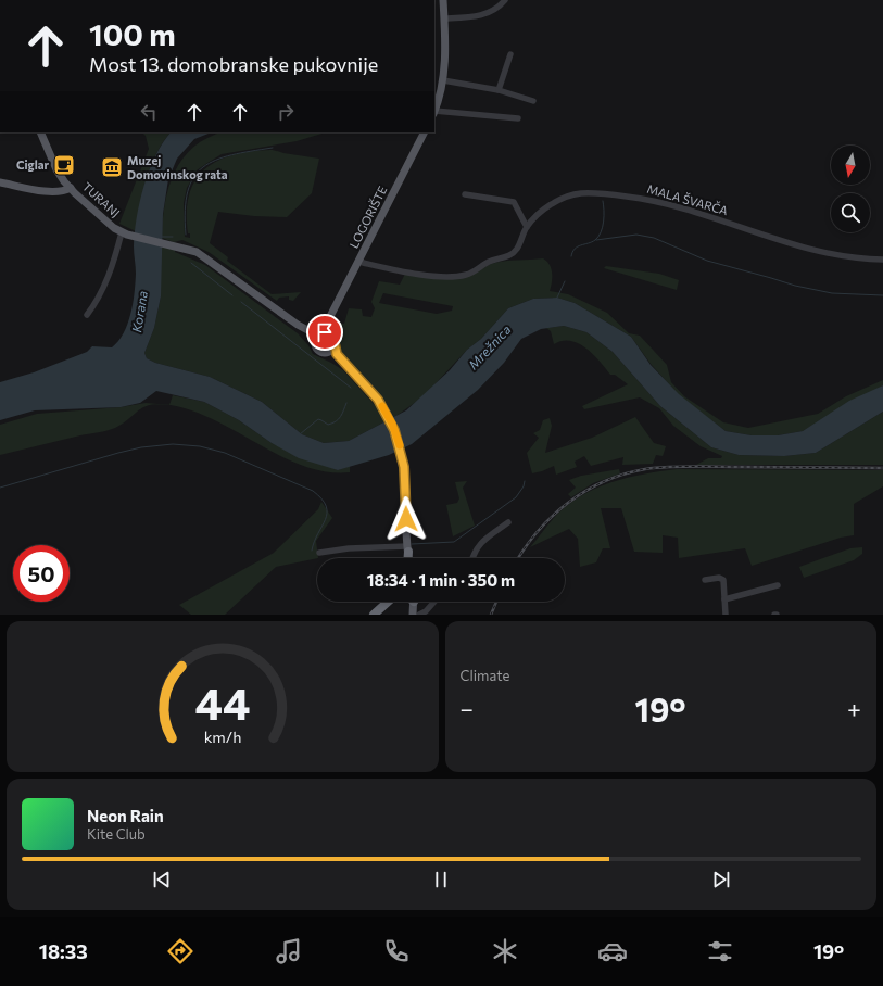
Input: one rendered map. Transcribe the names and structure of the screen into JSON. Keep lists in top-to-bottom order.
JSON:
{
  "streets": {
    "main road": ["TURANJ", "LOGORIŠTE"],
    "street": ["MALA ŠVARČA"]
  },
  "crossings": [
    ["MALA ŠVARČA", "LOGORIŠTE"]
  ],
  "water": ["Korana", "Mrežnica"],
  "places": {
    "cafe": ["Ciglar"],
    "museum": ["Muzej Domovinskog rata"]
  },
  "north": "bottom",
  "page": {
    "turn": ["100 m", "Most 13. domobranske pukovnije"],
    "limit": "50",
    "trip": "18:34 · 1 min · 350 m",
    "tile": "Climate",
    "heat": ["−", "19°", "+"],
    "song": ["Neon Rain", "Kite Club"],
    "tabs": ["18:33", "19°"],
    "gauge": ["44", "km/h"]
  }
}
